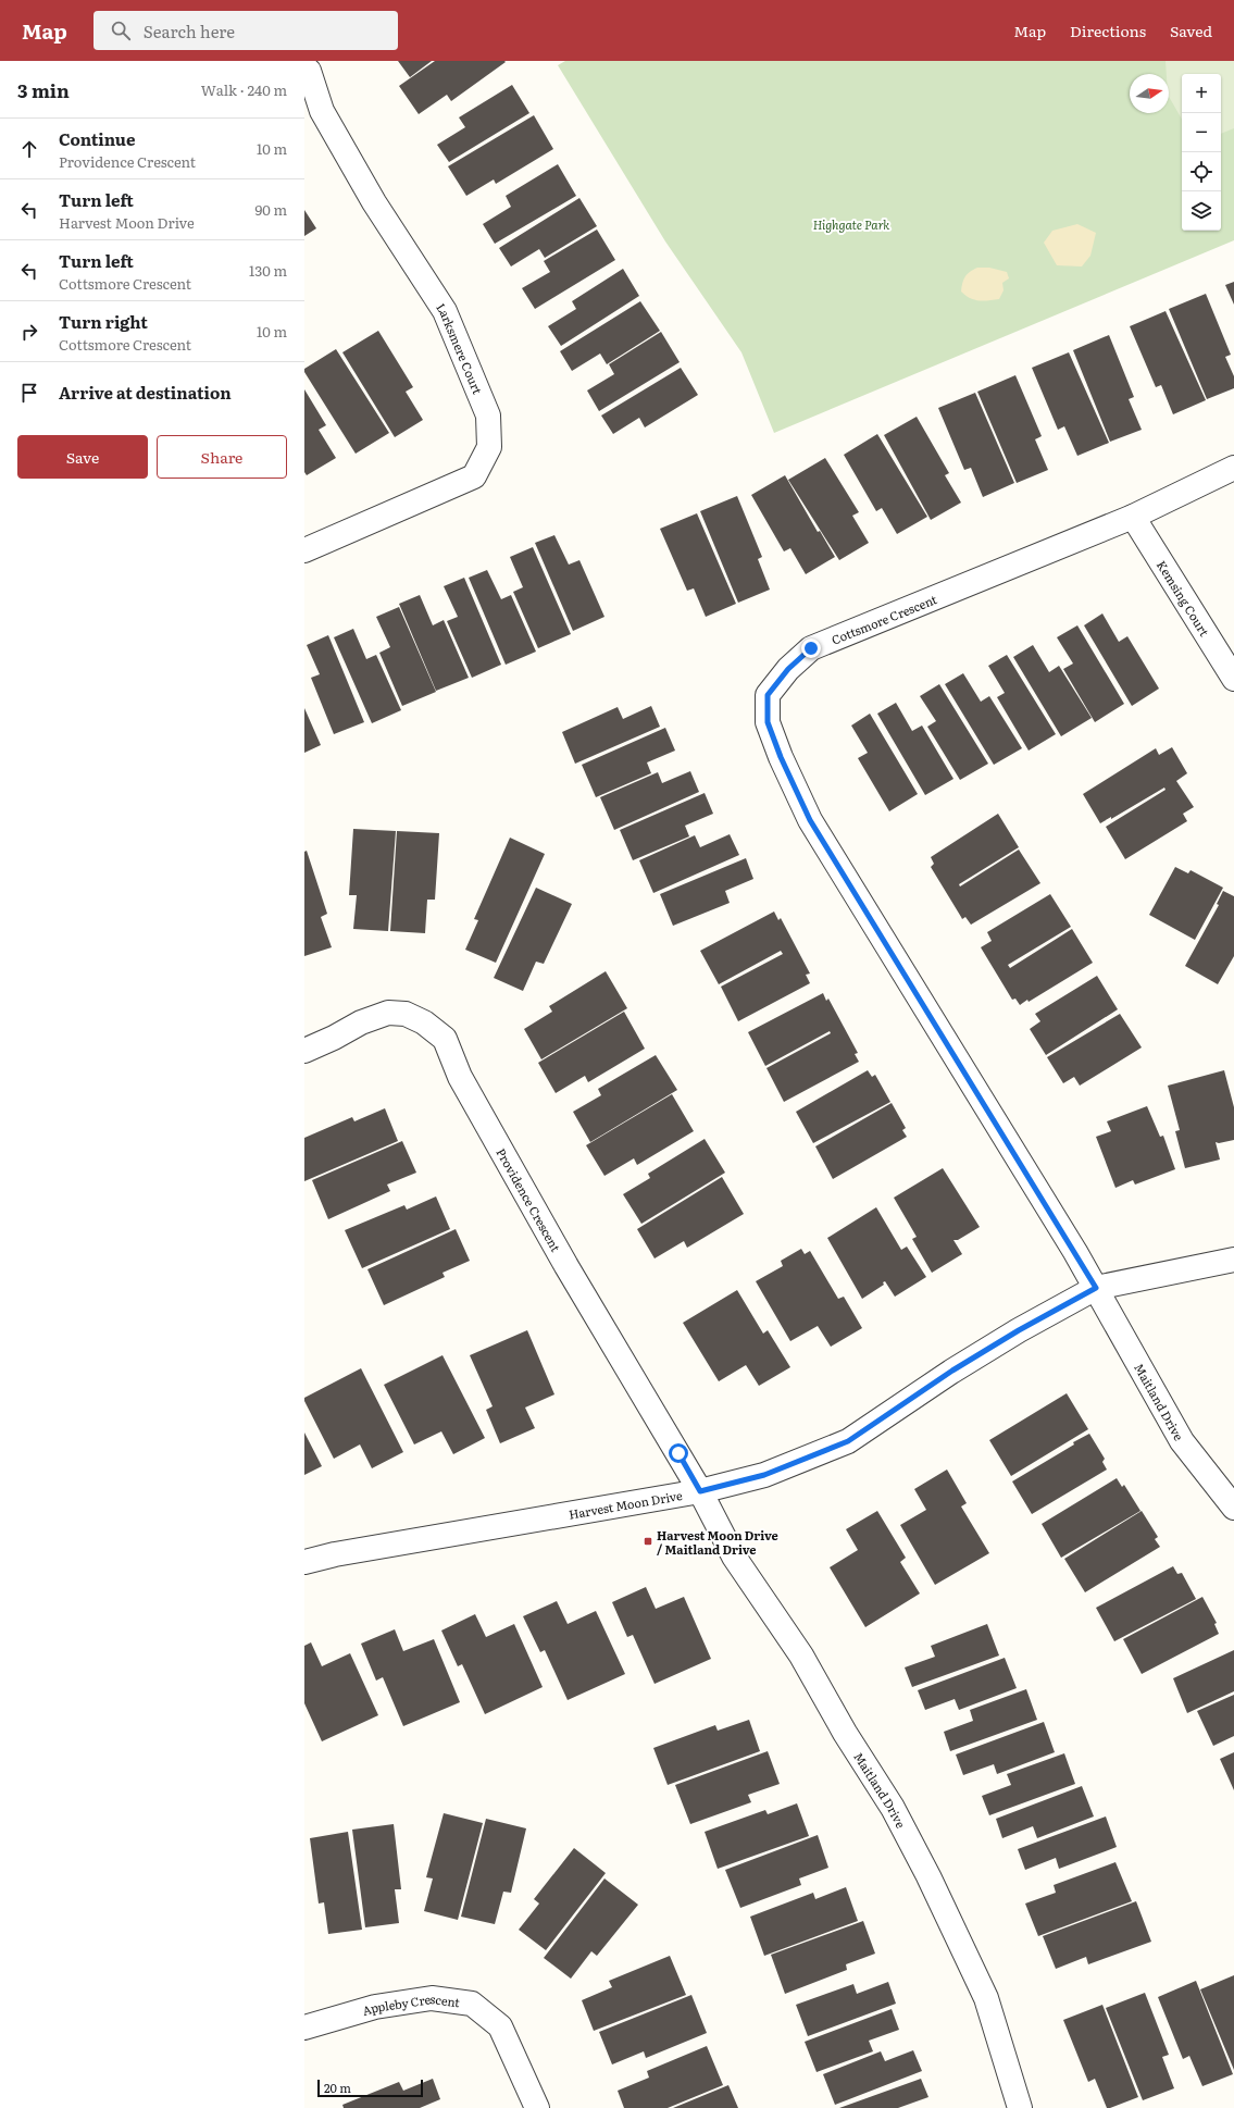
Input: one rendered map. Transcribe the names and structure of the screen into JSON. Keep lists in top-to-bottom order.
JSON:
{
  "streets": {
    "street": [
      "Larksmere Court",
      "Kemsing Court",
      "Cottsmore Crescent",
      "Providence Crescent",
      "Maitland Drive",
      "Harvest Moon Drive",
      "Appleby Crescent"
    ]
  },
  "crossings": [
    ["Kemsing Court", "Cottsmore Crescent"],
    ["Cottsmore Crescent", "Maitland Drive"],
    ["Cottsmore Crescent", "Harvest Moon Drive"],
    ["Providence Crescent", "Maitland Drive"],
    ["Providence Crescent", "Harvest Moon Drive"],
    ["Maitland Drive", "Harvest Moon Drive"]
  ],
  "parks": ["Highgate Park"],
  "places": {
    "transit": ["Harvest Moon Drive / Maitland Drive"]
  },
  "scale_bar": "20 m",
  "north": "right",
  "page": {
    "header": "Map",
    "search": "Search here",
    "nav": ["Map", "Directions", "Saved"],
    "heading": ["3 min", "Walk · 240 m"],
    "map_buttons": ["+", "−"],
    "list": [
      ["Continue", "Providence Crescent", "10 m"],
      ["Turn left", "Harvest Moon Drive", "90 m"],
      ["Turn left", "Cottsmore Crescent", "130 m"],
      ["Turn right", "Cottsmore Crescent", "10 m"],
      "Arrive at destination"
    ],
    "buttons": ["Save", "Share"],
    "scale": "20 m"
  }
}
